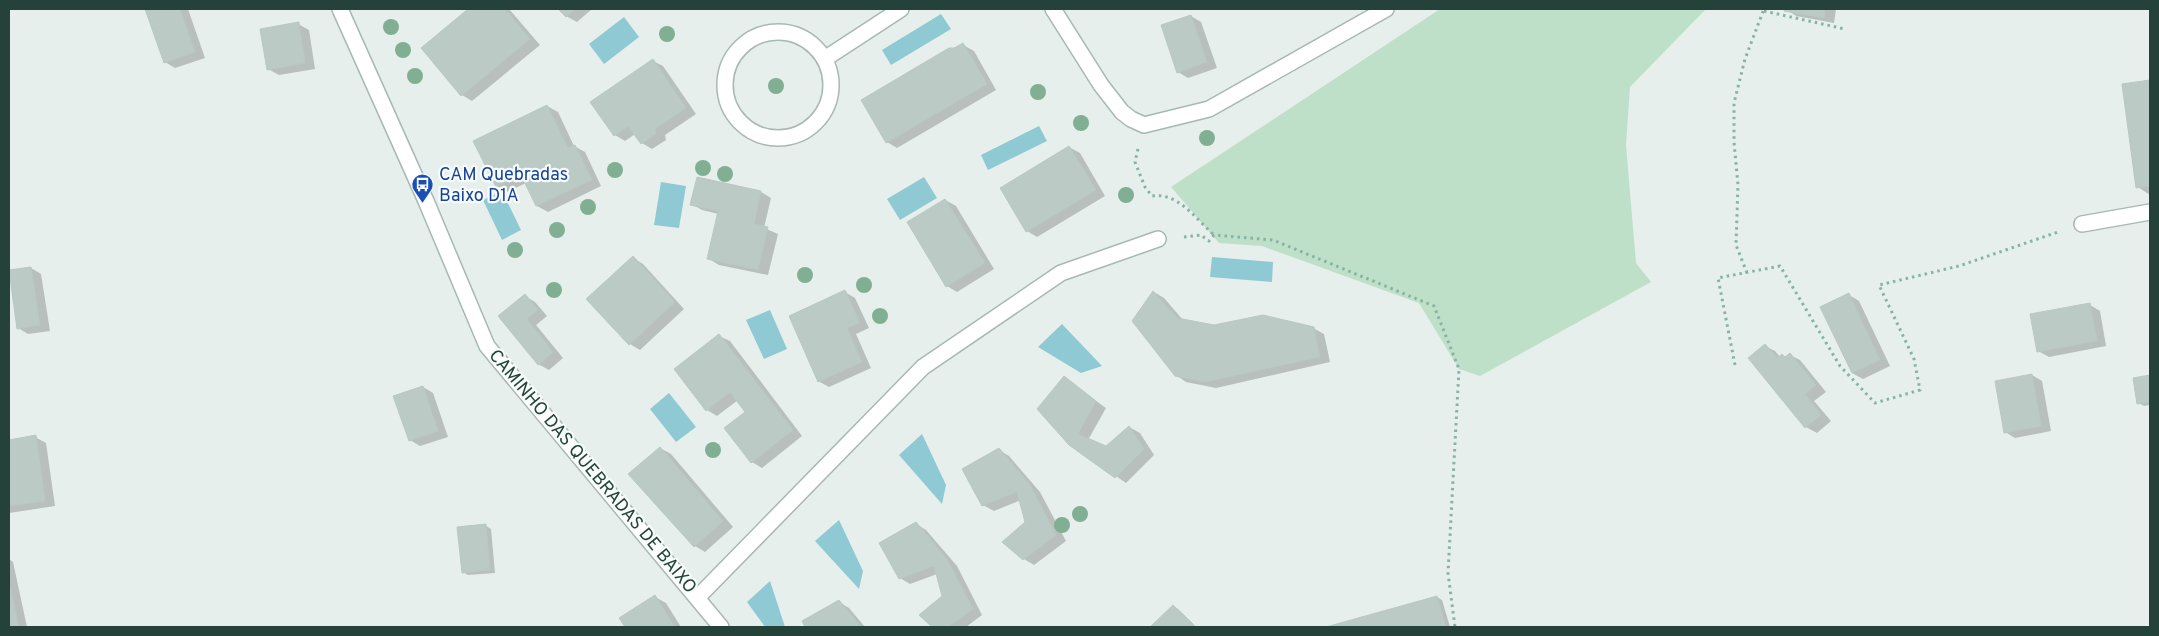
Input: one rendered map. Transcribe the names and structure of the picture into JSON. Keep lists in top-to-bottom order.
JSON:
{
  "streets": {
    "street": ["CAMINHO DAS QUEBRADAS DE BAIXO"]
  },
  "places": {
    "bus stop": ["CAM Quebradas Baixo D1A"]
  }
}
